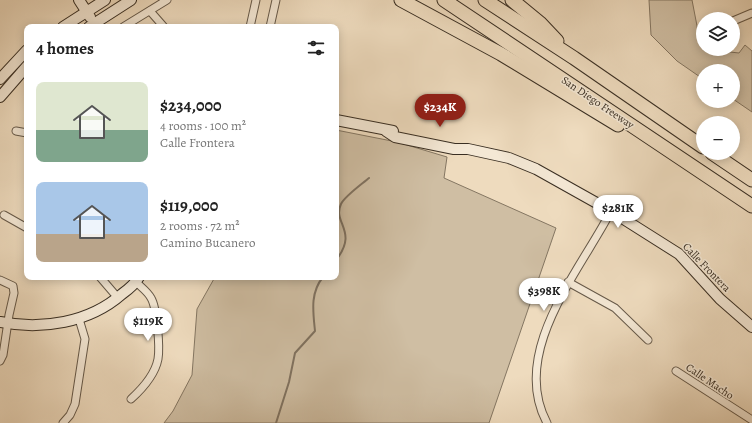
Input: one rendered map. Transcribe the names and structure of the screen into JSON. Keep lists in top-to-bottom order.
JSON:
{
  "streets": {
    "highway": ["San Diego Freeway"],
    "street": ["Calle Frontera", "Calle Macho"]
  },
  "page": {
    "map_buttons": ["+", "−"],
    "heading": "4 homes",
    "list": [
      {
        "name": "$234,000",
        "note": "4 rooms · 100 m² · Calle Frontera"
      },
      {
        "name": "$119,000",
        "note": "2 rooms · 72 m² · Camino Bucanero"
      }
    ],
    "price": [
      "$234K",
      "$281K",
      "$398K",
      "$119K"
    ]
  }
}
